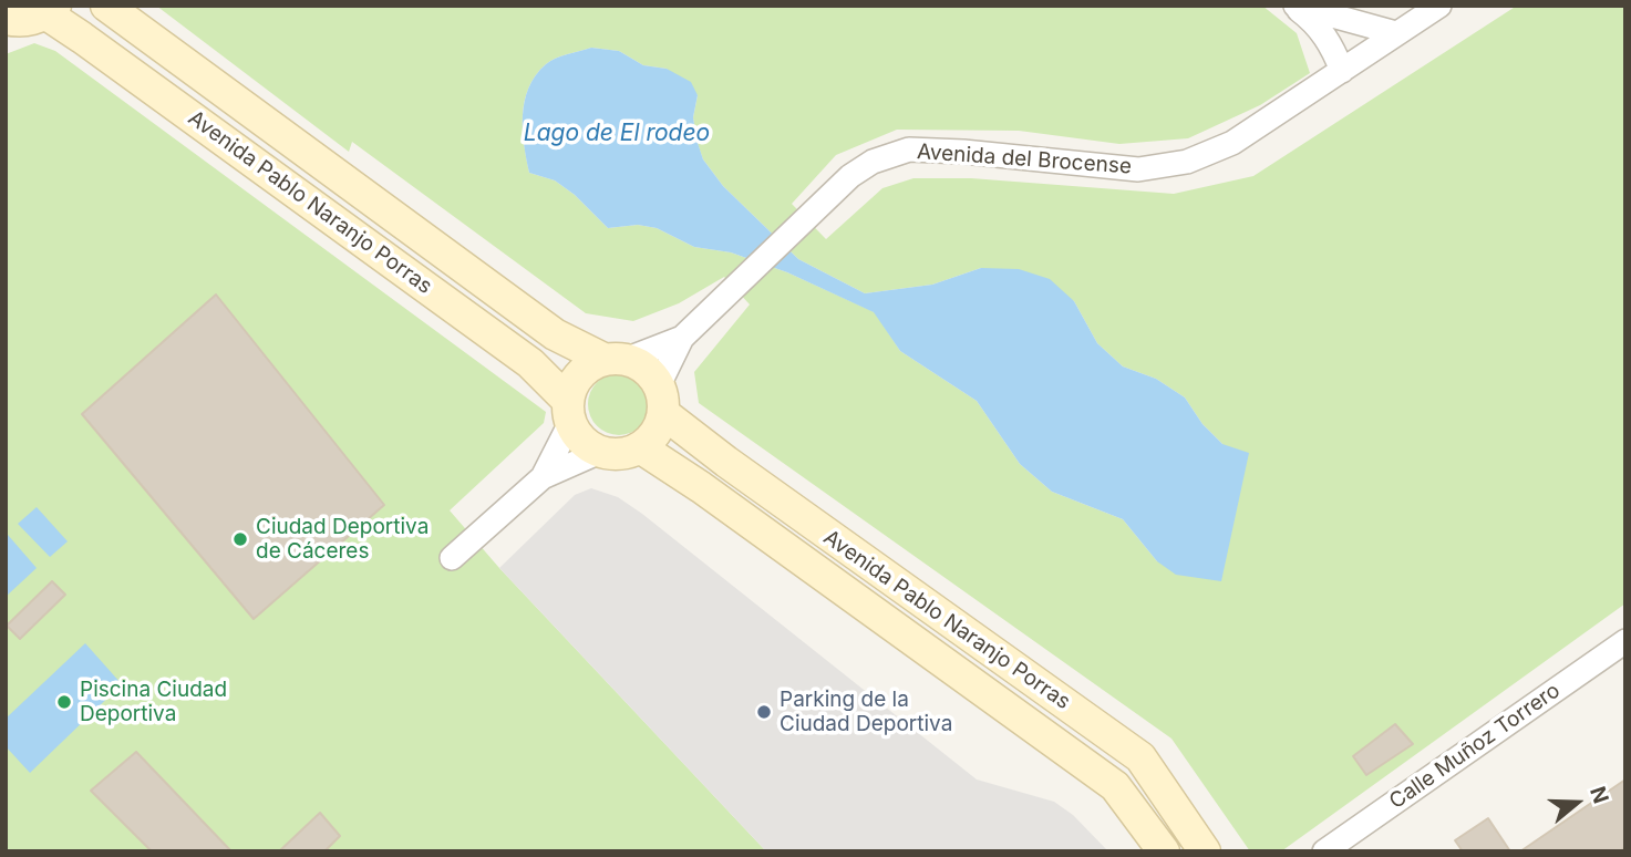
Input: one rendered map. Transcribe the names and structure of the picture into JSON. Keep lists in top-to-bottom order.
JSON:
{
  "streets": {
    "main road": ["Avenida Pablo Naranjo Porras"],
    "street": ["Avenida del Brocense", "Calle Muñoz Torrero"]
  },
  "crossings": [
    ["Avenida del Brocense", "Avenida Pablo Naranjo Porras"]
  ],
  "water": ["Lago de El rodeo"],
  "places": ["Ciudad Deportiva de Cáceres", "Piscina Ciudad Deportiva", "Parking de la Ciudad Deportiva"],
  "north": "right"
}
